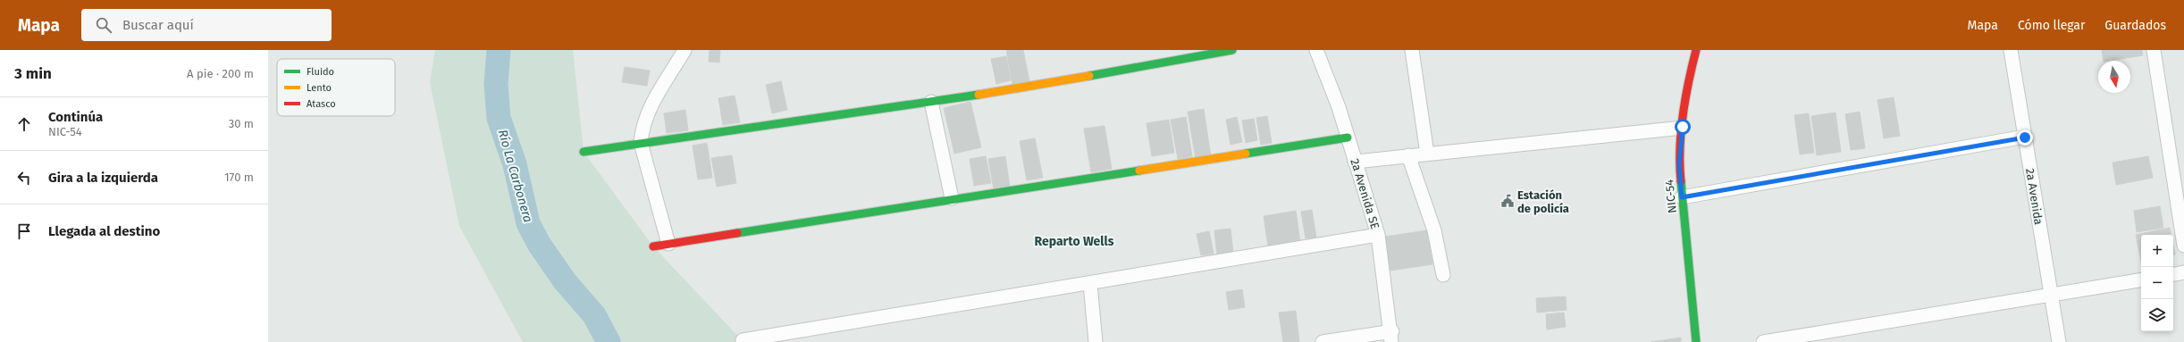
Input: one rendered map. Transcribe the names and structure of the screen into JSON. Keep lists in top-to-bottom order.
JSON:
{
  "streets": {
    "street": ["2a Avenida SE", "NIC-54", "2a Avenida"]
  },
  "districts": ["Reparto Wells"],
  "water": ["Río La Carbonera"],
  "places": {
    "public building": ["Estación de policía"]
  },
  "legend": ["Fluido", "Lento", "Atasco"],
  "north": "bottom",
  "page": {
    "header": "Mapa",
    "search": "Buscar aquí",
    "nav": ["Mapa", "Cómo llegar", "Guardados"],
    "heading": ["3 min", "A pie · 200 m"],
    "list": [
      ["Continúa", "NIC-54", "30 m"],
      ["Gira a la izquierda", "170 m"],
      "Llegada al destino"
    ],
    "map_buttons": ["+", "−"]
  }
}
